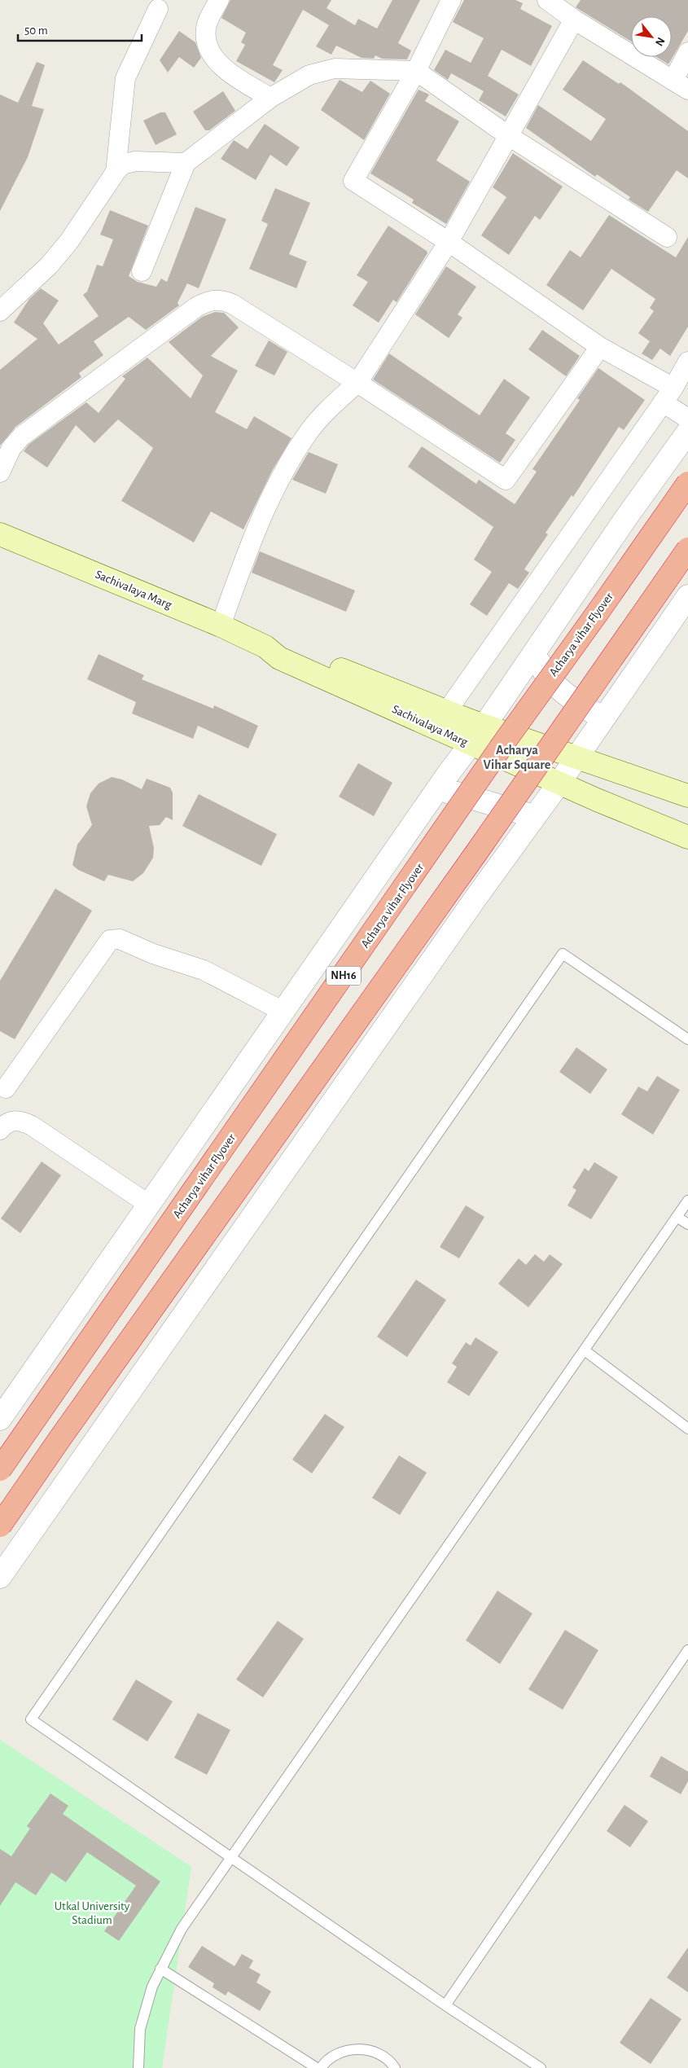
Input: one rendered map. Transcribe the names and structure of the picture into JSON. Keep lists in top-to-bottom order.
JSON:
{
  "streets": {
    "highway": ["Acharya vihar Flyover", "NH16"],
    "main road": ["Sachivalaya Marg"]
  },
  "districts": ["Acharya Vihar Square"],
  "parks": ["Utkal University Stadium"],
  "scale_bar": "50 m",
  "north": "bottom right"
}
